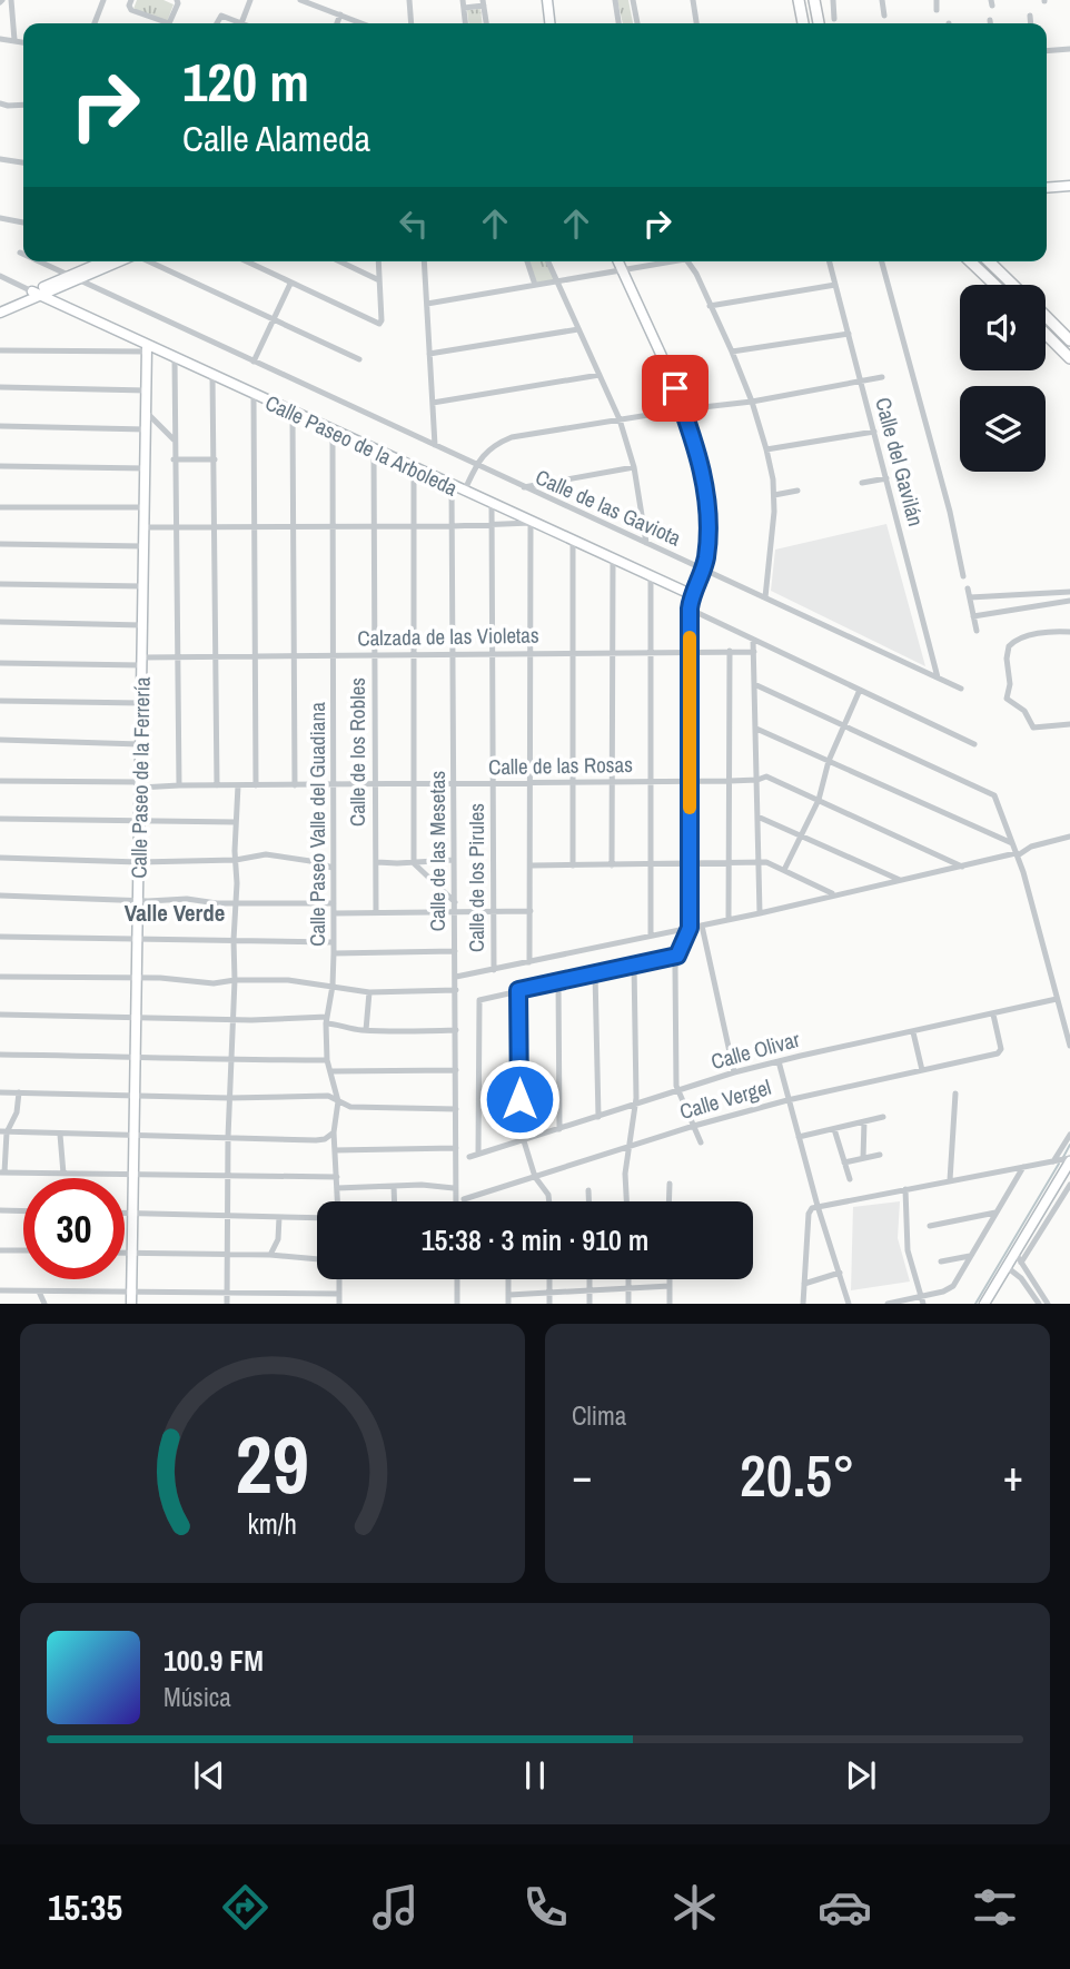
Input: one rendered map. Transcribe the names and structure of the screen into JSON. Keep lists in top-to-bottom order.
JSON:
{
  "streets": {
    "street": [
      "Calle Paseo de la Arboleda",
      "Calle del Gavilán",
      "Calle de las Gaviota",
      "Calzada de las Violetas",
      "Calle de los Robles",
      "Calle de las Rosas",
      "Calle Paseo de la Ferrería",
      "Calle Paseo Valle del Guadiana",
      "Calle de las Mesetas",
      "Calle de los Pirules",
      "Calle Olivar",
      "Calle Vergel"
    ]
  },
  "crossings": [
    ["Calle Paseo de la Arboleda", "Calle de los Robles"],
    ["Calle Paseo de la Arboleda", "Calle Paseo de la Ferrería"],
    ["Calle Paseo de la Arboleda", "Calle Paseo Valle del Guadiana"],
    ["Calle Paseo de la Arboleda", "Calle de las Mesetas"],
    ["Calle Paseo de la Arboleda", "Calle de los Pirules"],
    ["Calle del Gavilán", "Calle de las Gaviota"],
    ["Calzada de las Violetas", "Calle de los Robles"],
    ["Calzada de las Violetas", "Calle Paseo de la Ferrería"],
    ["Calzada de las Violetas", "Calle Paseo Valle del Guadiana"],
    ["Calzada de las Violetas", "Calle de las Mesetas"],
    ["Calzada de las Violetas", "Calle de los Pirules"],
    ["Calle de los Robles", "Calle de las Rosas"],
    ["Calle de las Rosas", "Calle Paseo de la Ferrería"],
    ["Calle de las Rosas", "Calle Paseo Valle del Guadiana"],
    ["Calle de las Rosas", "Calle de las Mesetas"],
    ["Calle de las Rosas", "Calle de los Pirules"],
    ["Calle Olivar", "Calle Vergel"]
  ],
  "districts": ["Valle Verde"],
  "page": {
    "turn": ["120 m", "Calle Alameda"],
    "limit": "30",
    "trip": "15:38 · 3 min · 910 m",
    "tile": "Clima",
    "heat": ["−", "20.5°", "+"],
    "song": ["100.9 FM", "Música"],
    "tabs": "15:35",
    "gauge": ["29", "km/h"]
  }
}
